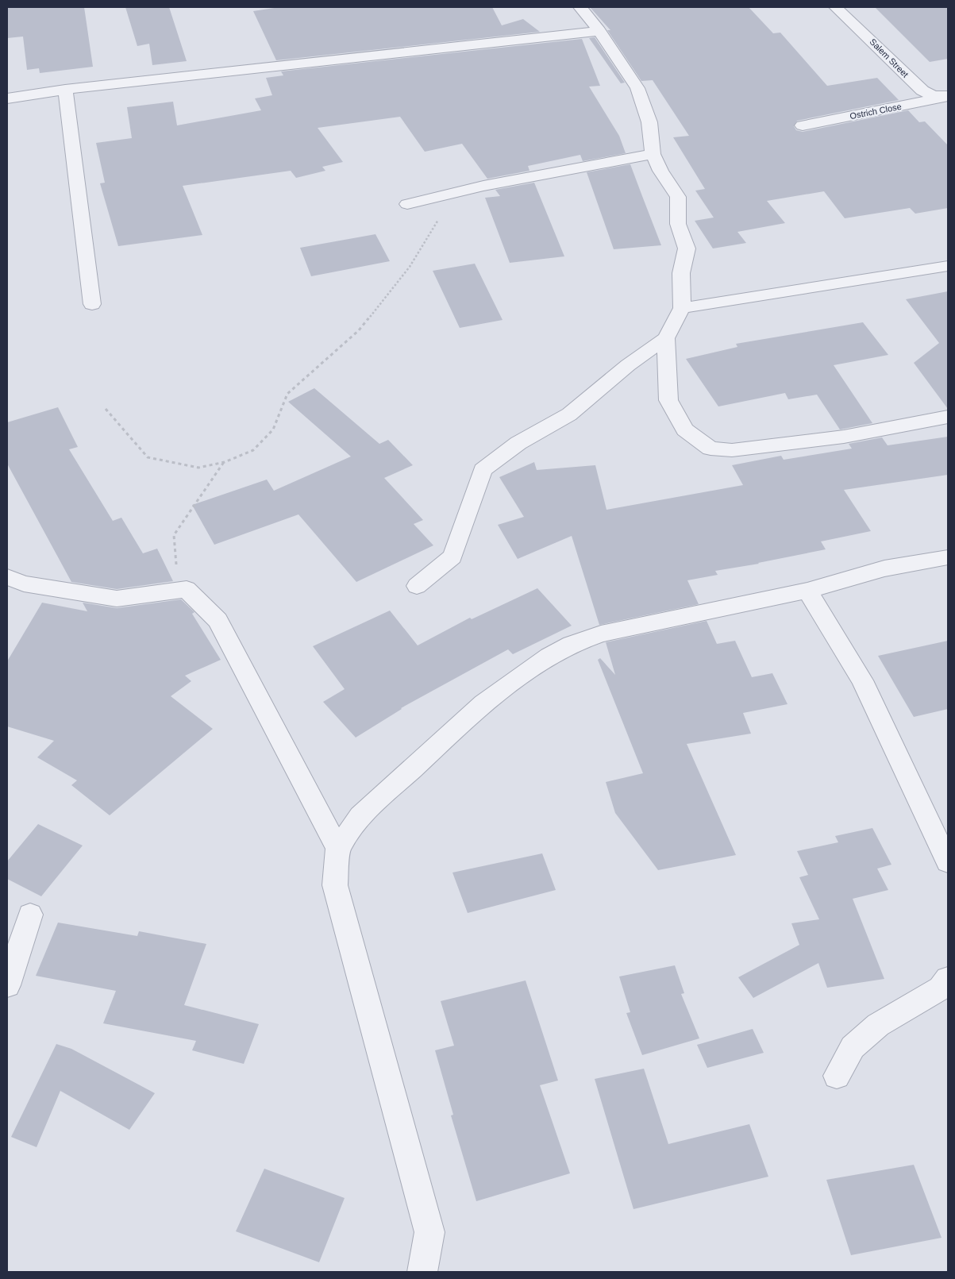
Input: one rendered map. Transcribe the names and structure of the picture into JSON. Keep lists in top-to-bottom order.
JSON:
{
  "streets": {
    "street": ["Salem Street", "Ostrich Close"]
  },
  "crossings": [
    ["Salem Street", "Ostrich Close"]
  ]
}
